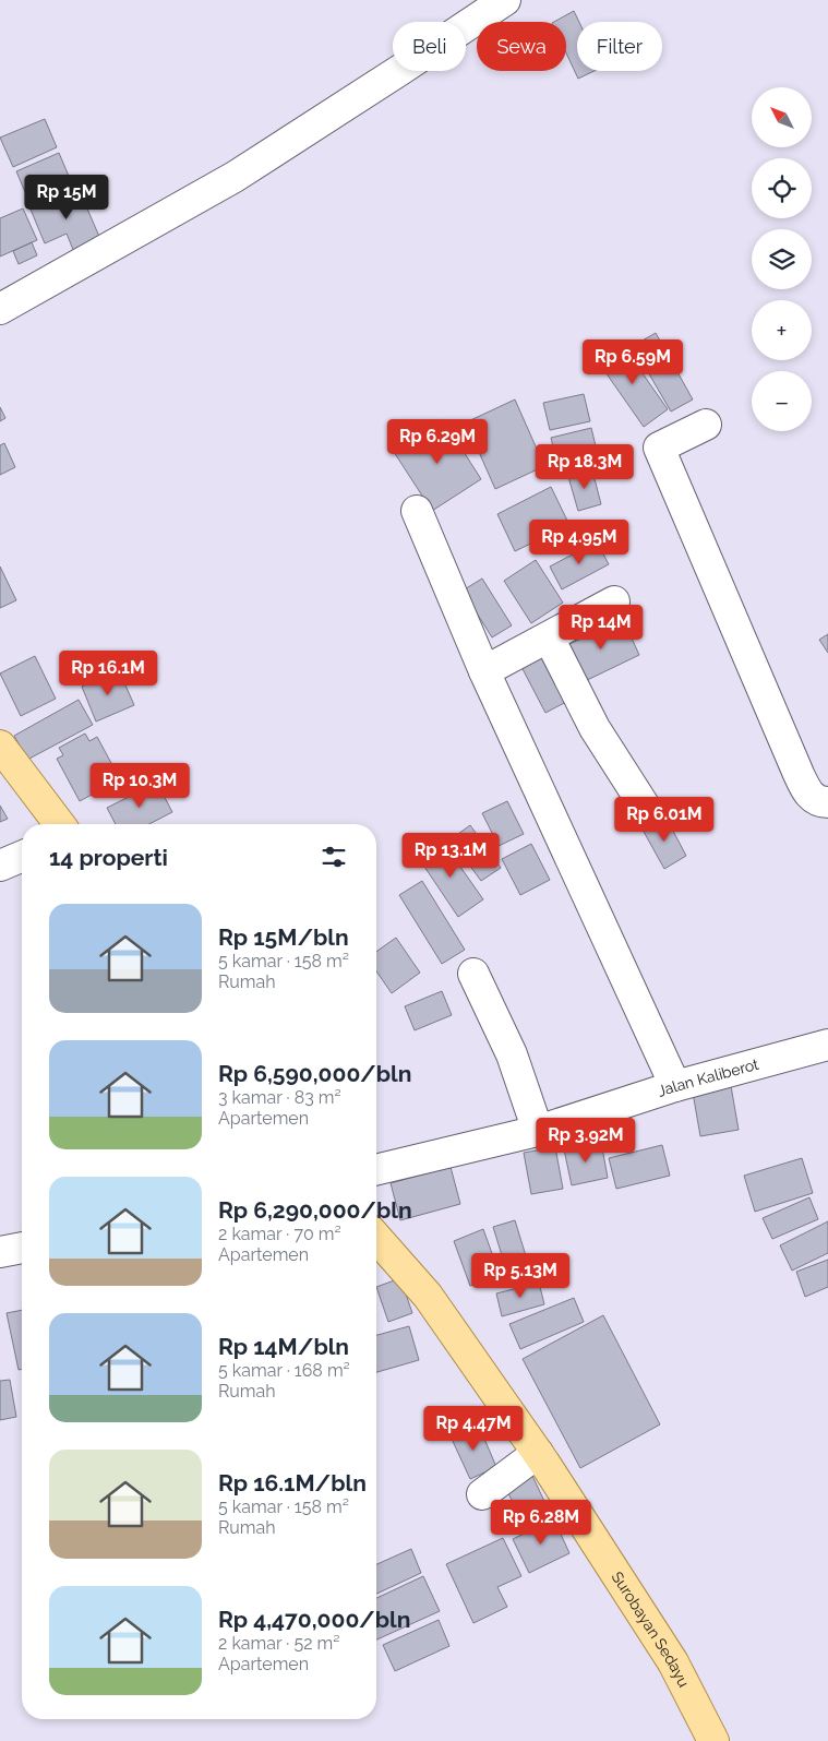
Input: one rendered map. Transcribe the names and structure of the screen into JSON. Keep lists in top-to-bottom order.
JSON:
{
  "streets": {
    "main road": ["Surobayan Sedayu"],
    "street": ["Jalan Kaliberot"]
  },
  "north": "top left",
  "page": {
    "chip": ["Beli", "Sewa", "Filter"],
    "map_buttons": ["+", "−"],
    "price": [
      "Rp 15M",
      "Rp 6.59M",
      "Rp 6.29M",
      "Rp 18.3M",
      "Rp 4.95M",
      "Rp 14M",
      "Rp 16.1M",
      "Rp 10.3M",
      "Rp 6.01M",
      "Rp 13.1M",
      "Rp 3.92M",
      "Rp 5.13M",
      "Rp 4.47M",
      "Rp 6.28M"
    ],
    "heading": "14 properti",
    "list": [
      {
        "name": "Rp 15M/bln",
        "note": "5 kamar · 158 m² · Rumah"
      },
      {
        "name": "Rp 6,590,000/bln",
        "note": "3 kamar · 83 m² · Apartemen"
      },
      {
        "name": "Rp 6,290,000/bln",
        "note": "2 kamar · 70 m² · Apartemen"
      },
      {
        "name": "Rp 14M/bln",
        "note": "5 kamar · 168 m² · Rumah"
      },
      {
        "name": "Rp 16.1M/bln",
        "note": "5 kamar · 158 m² · Rumah"
      },
      {
        "name": "Rp 4,470,000/bln",
        "note": "2 kamar · 52 m² · Apartemen"
      }
    ]
  }
}
